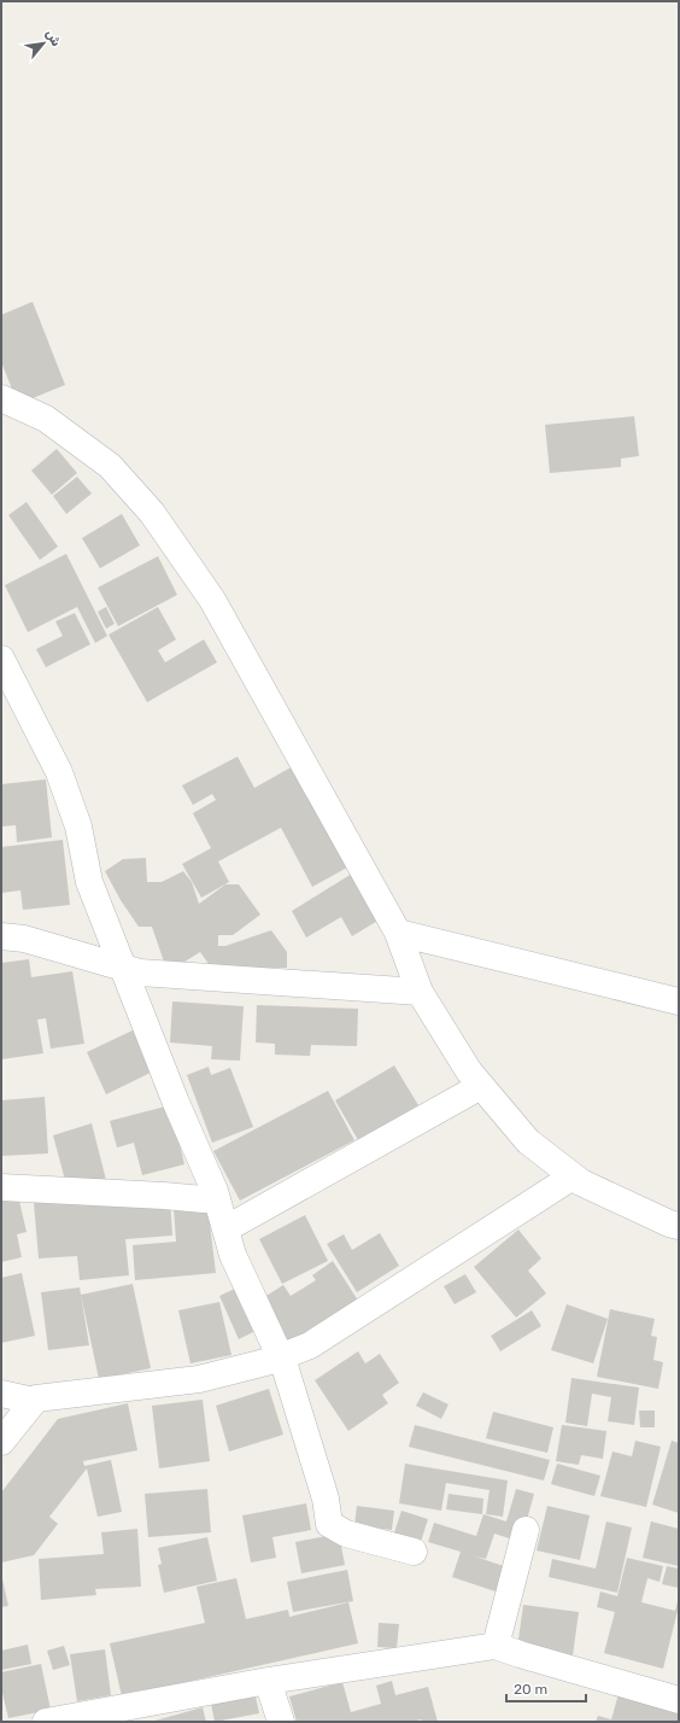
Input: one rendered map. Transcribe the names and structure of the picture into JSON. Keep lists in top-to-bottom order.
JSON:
{
  "scale_bar": "20 m",
  "north": "top right"
}
